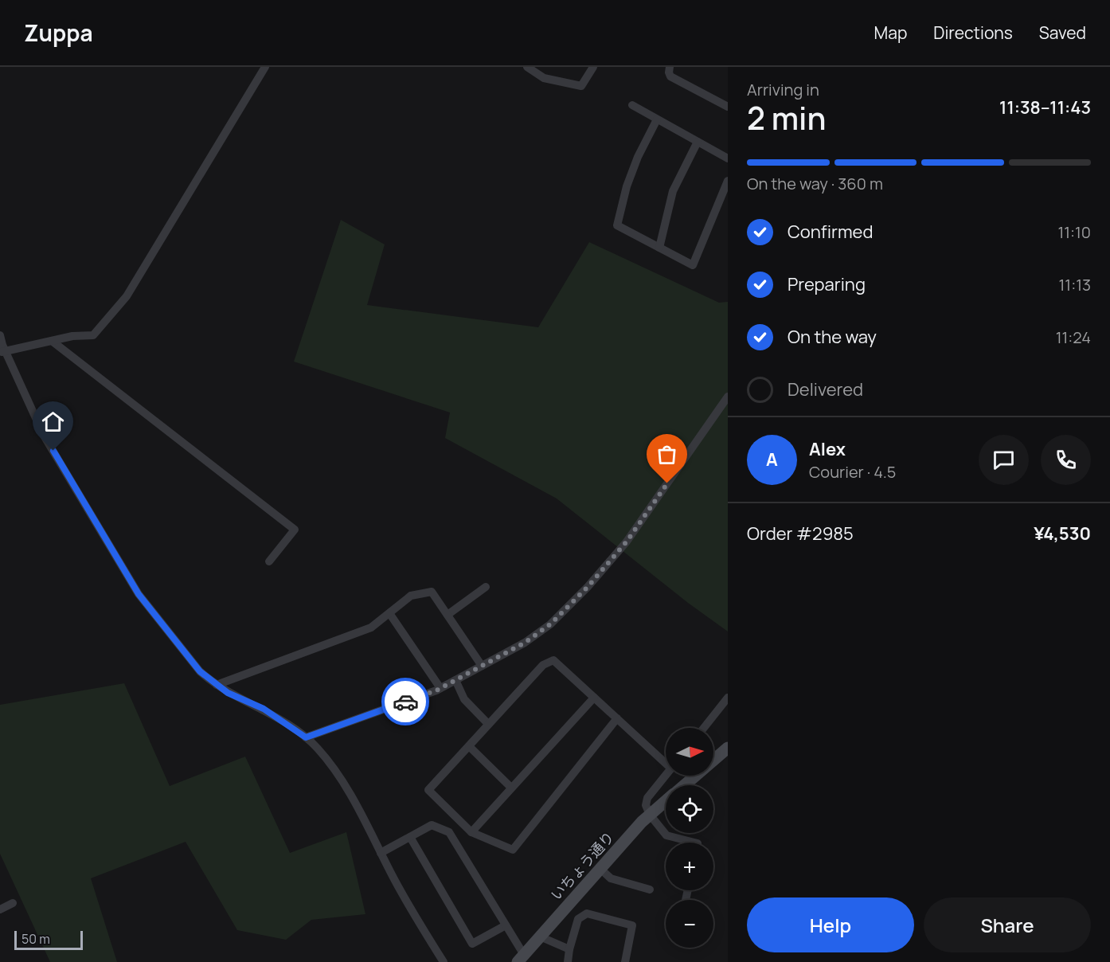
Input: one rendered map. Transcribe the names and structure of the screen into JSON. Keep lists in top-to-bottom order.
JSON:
{
  "streets": {
    "street": ["いちょう通り"]
  },
  "scale_bar": "50 m",
  "north": "right",
  "page": {
    "header": "Zuppa",
    "nav": ["Map", "Directions", "Saved"],
    "heading": ["2 min", "Arriving in", "11:38–11:43"],
    "panel": [
      "Alex",
      "Courier · 4.5",
      "Order #2985",
      "¥4,530"
    ],
    "bar": "On the way · 360 m",
    "list": [
      ["Confirmed", "11:10"],
      ["Preparing", "11:13"],
      ["On the way", "11:24"],
      "Delivered"
    ],
    "round": "A",
    "map_buttons": ["+", "−"],
    "buttons": ["Help", "Share"],
    "scale": "50 m"
  }
}
